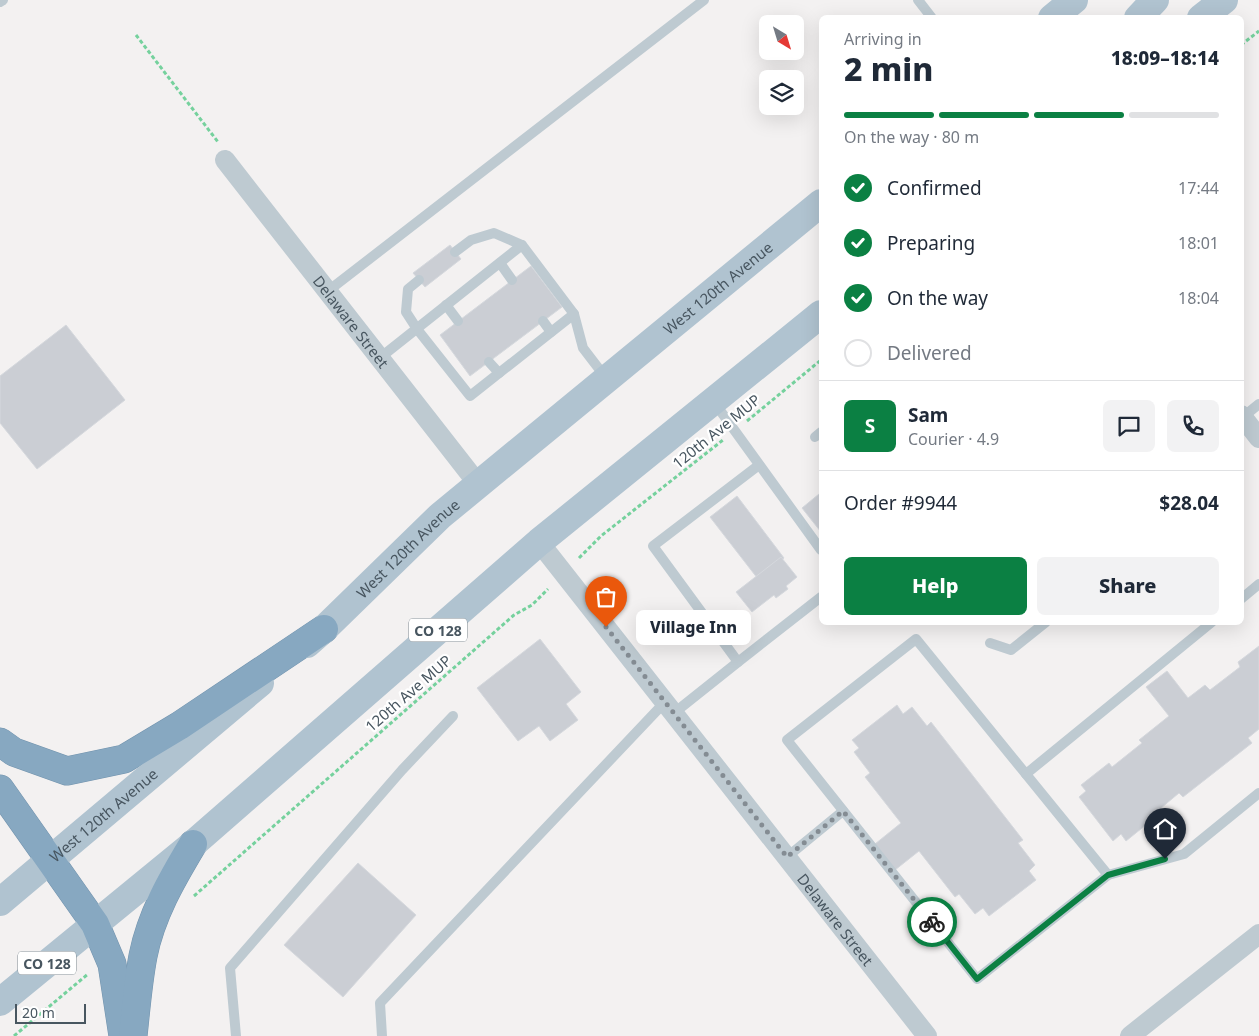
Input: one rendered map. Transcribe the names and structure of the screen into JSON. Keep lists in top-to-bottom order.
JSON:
{
  "streets": {
    "main road": ["West 120th Avenue", "CO 128"],
    "street": ["Delaware Street"],
    "path": ["120th Ave MUP"]
  },
  "crossings": [
    ["West 120th Avenue", "Delaware Street"],
    ["Delaware Street", "120th Ave MUP"],
    ["Delaware Street", "CO 128"]
  ],
  "places": ["Village Inn"],
  "scale_bar": "20 m",
  "north": "bottom right",
  "page": {
    "heading": ["2 min", "Arriving in", "18:09–18:14"],
    "panel": [
      "Sam",
      "Courier · 4.9",
      "Order #9944",
      "$28.04"
    ],
    "bar": "On the way · 80 m",
    "list": [
      ["Confirmed", "17:44"],
      ["Preparing", "18:01"],
      ["On the way", "18:04"],
      "Delivered"
    ],
    "round": "S",
    "buttons": ["Help", "Share"],
    "bubble": "Village Inn",
    "scale": "20 m"
  }
}
